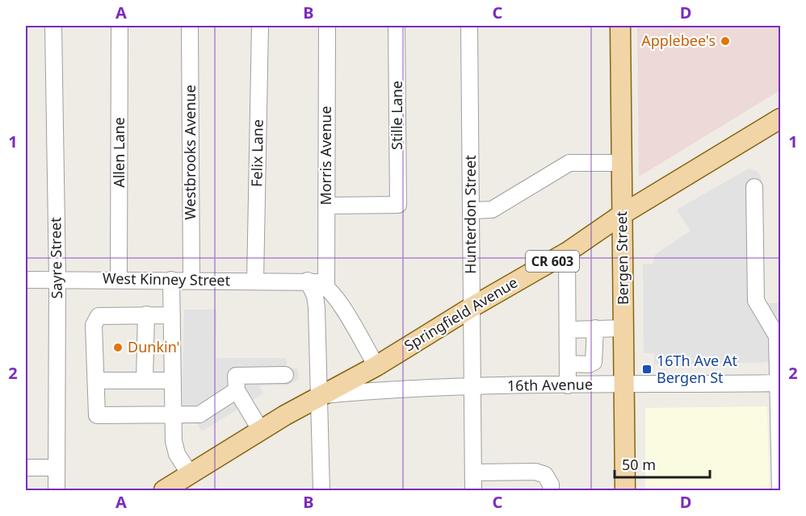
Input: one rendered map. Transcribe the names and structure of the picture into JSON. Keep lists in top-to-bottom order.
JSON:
{
  "streets": {
    "main road": ["Bergen Street", "CR 603", "Springfield Avenue"],
    "street": [
      "Stille Lane",
      "Allen Lane",
      "Westbrooks Avenue",
      "Felix Lane",
      "Morris Avenue",
      "Hunterdon Street",
      "Sayre Street",
      "West Kinney Street",
      "16th Avenue"
    ]
  },
  "crossings": [
    ["Stille Lane", "Morris Avenue"],
    ["Allen Lane", "West Kinney Street"],
    ["Westbrooks Avenue", "West Kinney Street"],
    ["Felix Lane", "West Kinney Street"],
    ["Hunterdon Street", "Springfield Avenue"],
    ["Hunterdon Street", "16th Avenue"],
    ["Sayre Street", "West Kinney Street"],
    ["Bergen Street", "Springfield Avenue"],
    ["Bergen Street", "16th Avenue"],
    ["Springfield Avenue", "16th Avenue"]
  ],
  "places": {
    "other": ["Applebee's", "Dunkin'"],
    "transit": ["16Th Ave At Bergen St"]
  },
  "scale_bar": "50 m",
  "grid": {
    "columns": [
      "A",
      "B",
      "C",
      "D"
    ],
    "rows": ["1", "2"]
  }
}
